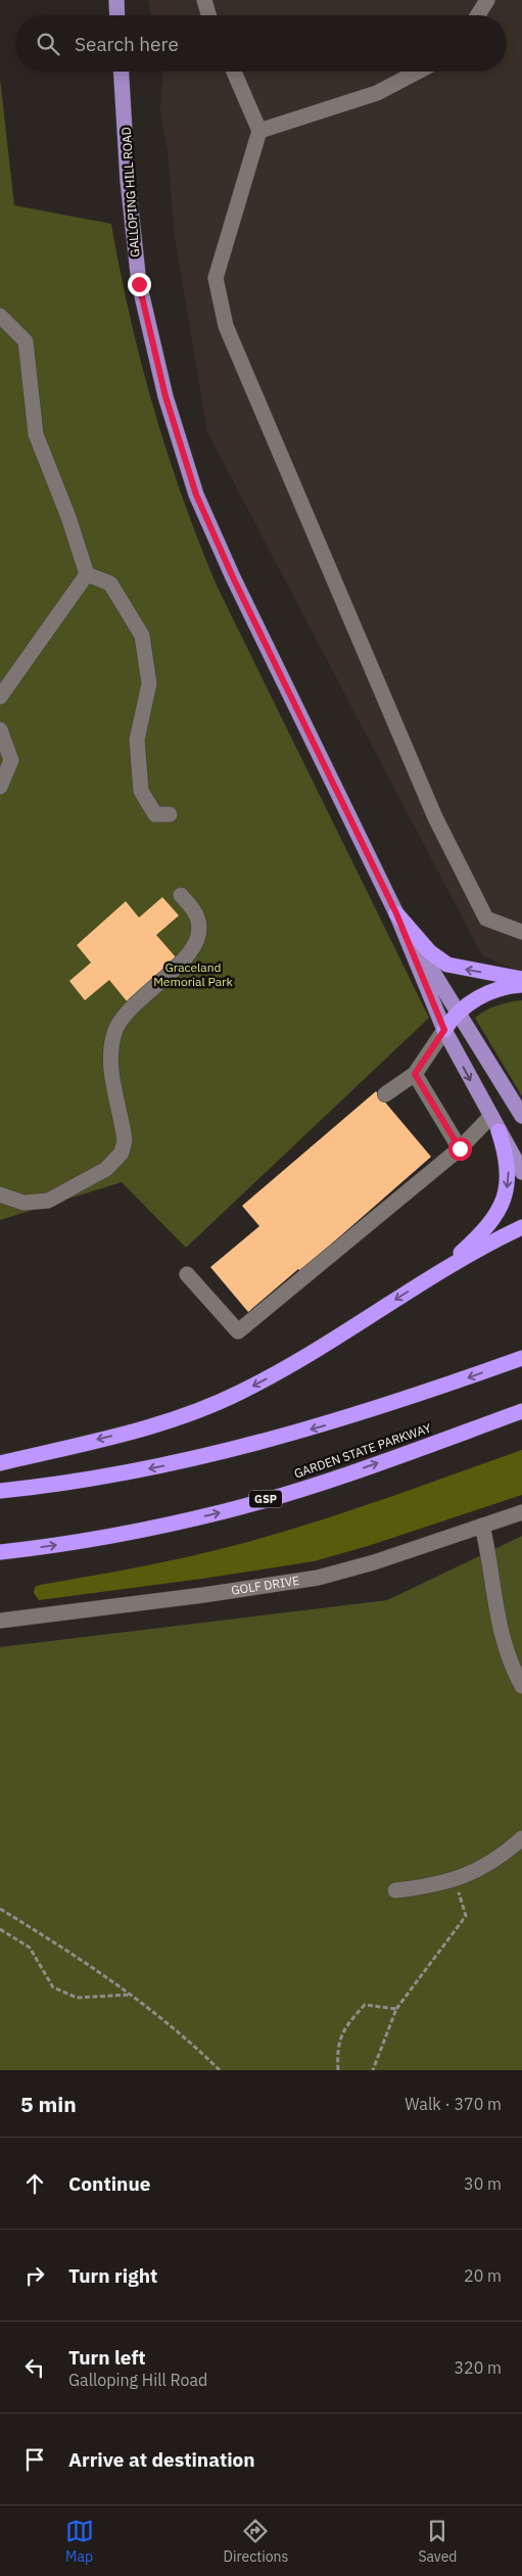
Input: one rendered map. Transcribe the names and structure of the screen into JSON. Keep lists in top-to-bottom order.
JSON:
{
  "streets": {
    "highway": ["GARDEN STATE PARKWAY", "GSP"],
    "main road": ["GALLOPING HILL ROAD"],
    "street": ["GOLF DRIVE"]
  },
  "parks": ["Graceland Memorial Park"],
  "page": {
    "search": "Search here",
    "heading": ["5 min", "Walk · 370 m"],
    "list": [
      ["Continue", "30 m"],
      ["Turn right", "20 m"],
      ["Turn left", "Galloping Hill Road", "320 m"],
      "Arrive at destination"
    ],
    "nav": ["Map", "Directions", "Saved"]
  }
}
